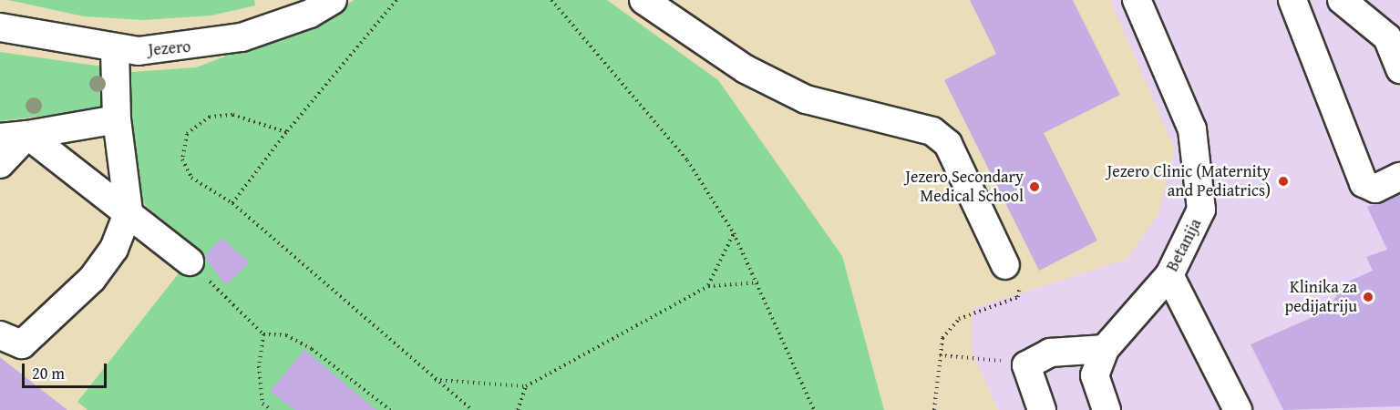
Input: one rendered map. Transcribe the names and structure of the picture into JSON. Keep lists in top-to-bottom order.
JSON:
{
  "streets": {
    "street": ["Jezero", "Betanija"]
  },
  "places": ["Jezero Clinic (Maternity and Pediatrics)", "Jezero Secondary Medical School", "Klinika za pedijatriju"],
  "scale_bar": "20 m"
}
